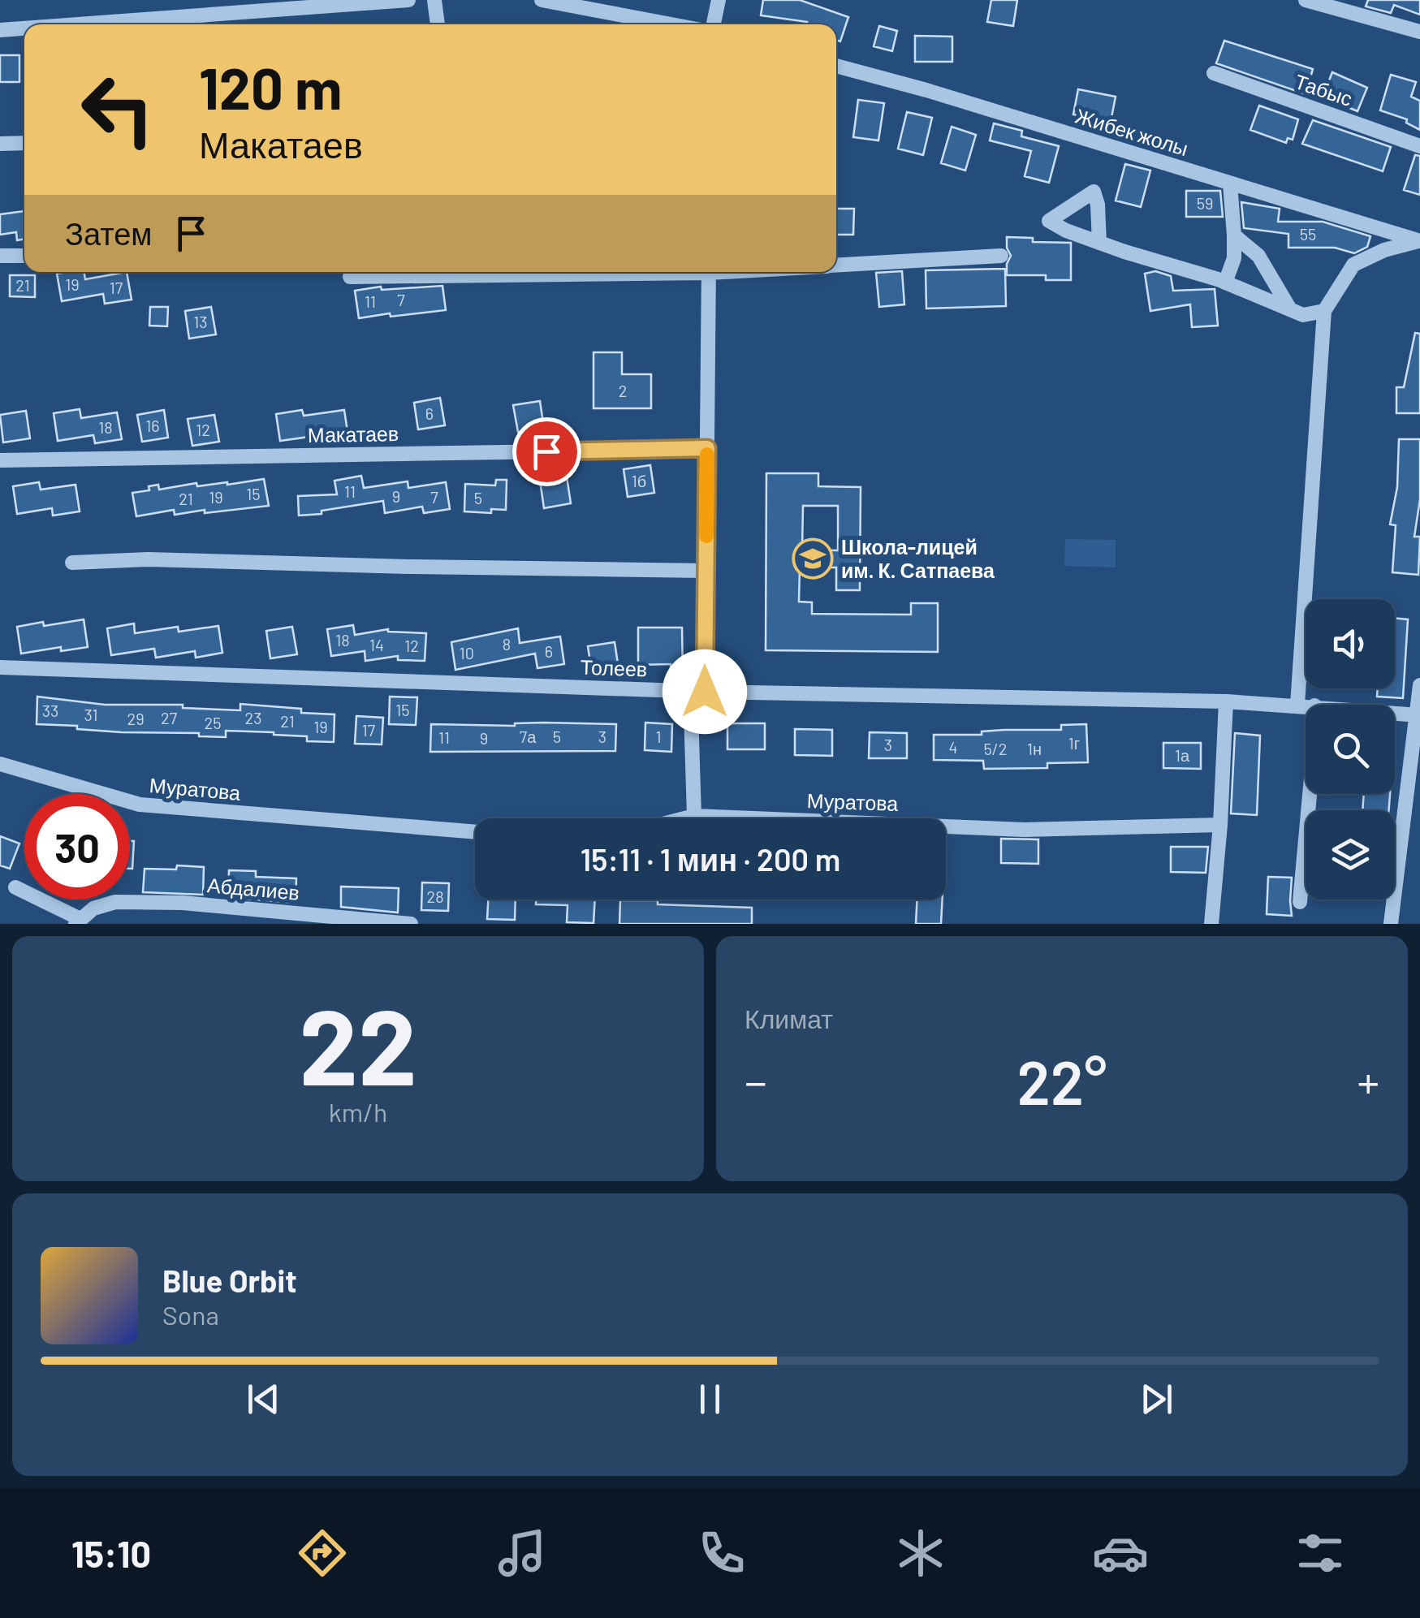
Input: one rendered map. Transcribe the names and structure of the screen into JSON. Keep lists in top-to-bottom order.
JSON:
{
  "streets": {
    "street": [
      "Табыс",
      "Жибек жолы",
      "Макатаев",
      "Толеев",
      "Муратова",
      "Абдалиев"
    ]
  },
  "places": {
    "school or university": ["Школа-лицей им. К. Сатпаева"]
  },
  "house_numbers": [
    "59",
    "55",
    "19",
    "21",
    "17",
    "7",
    "11",
    "13",
    "2",
    "6",
    "16",
    "18",
    "12",
    "1б",
    "11",
    "15",
    "9",
    "19",
    "7",
    "5",
    "21",
    "18",
    "8",
    "14",
    "12",
    "6",
    "10",
    "15",
    "33",
    "31",
    "27",
    "23",
    "29",
    "21",
    "25",
    "19",
    "17",
    "7а",
    "5",
    "3",
    "1",
    "11",
    "9",
    "1г",
    "3",
    "4",
    "5/2",
    "1н",
    "1а",
    "28"
  ],
  "page": {
    "turn": ["120 m", "Макатаев"],
    "then": "Затем",
    "limit": "30",
    "trip": "15:11 · 1 мин · 200 m",
    "tile": [
      ["22", "km/h"],
      "Климат"
    ],
    "heat": ["−", "22°", "+"],
    "song": ["Blue Orbit", "Sona"],
    "tabs": "15:10"
  }
}
